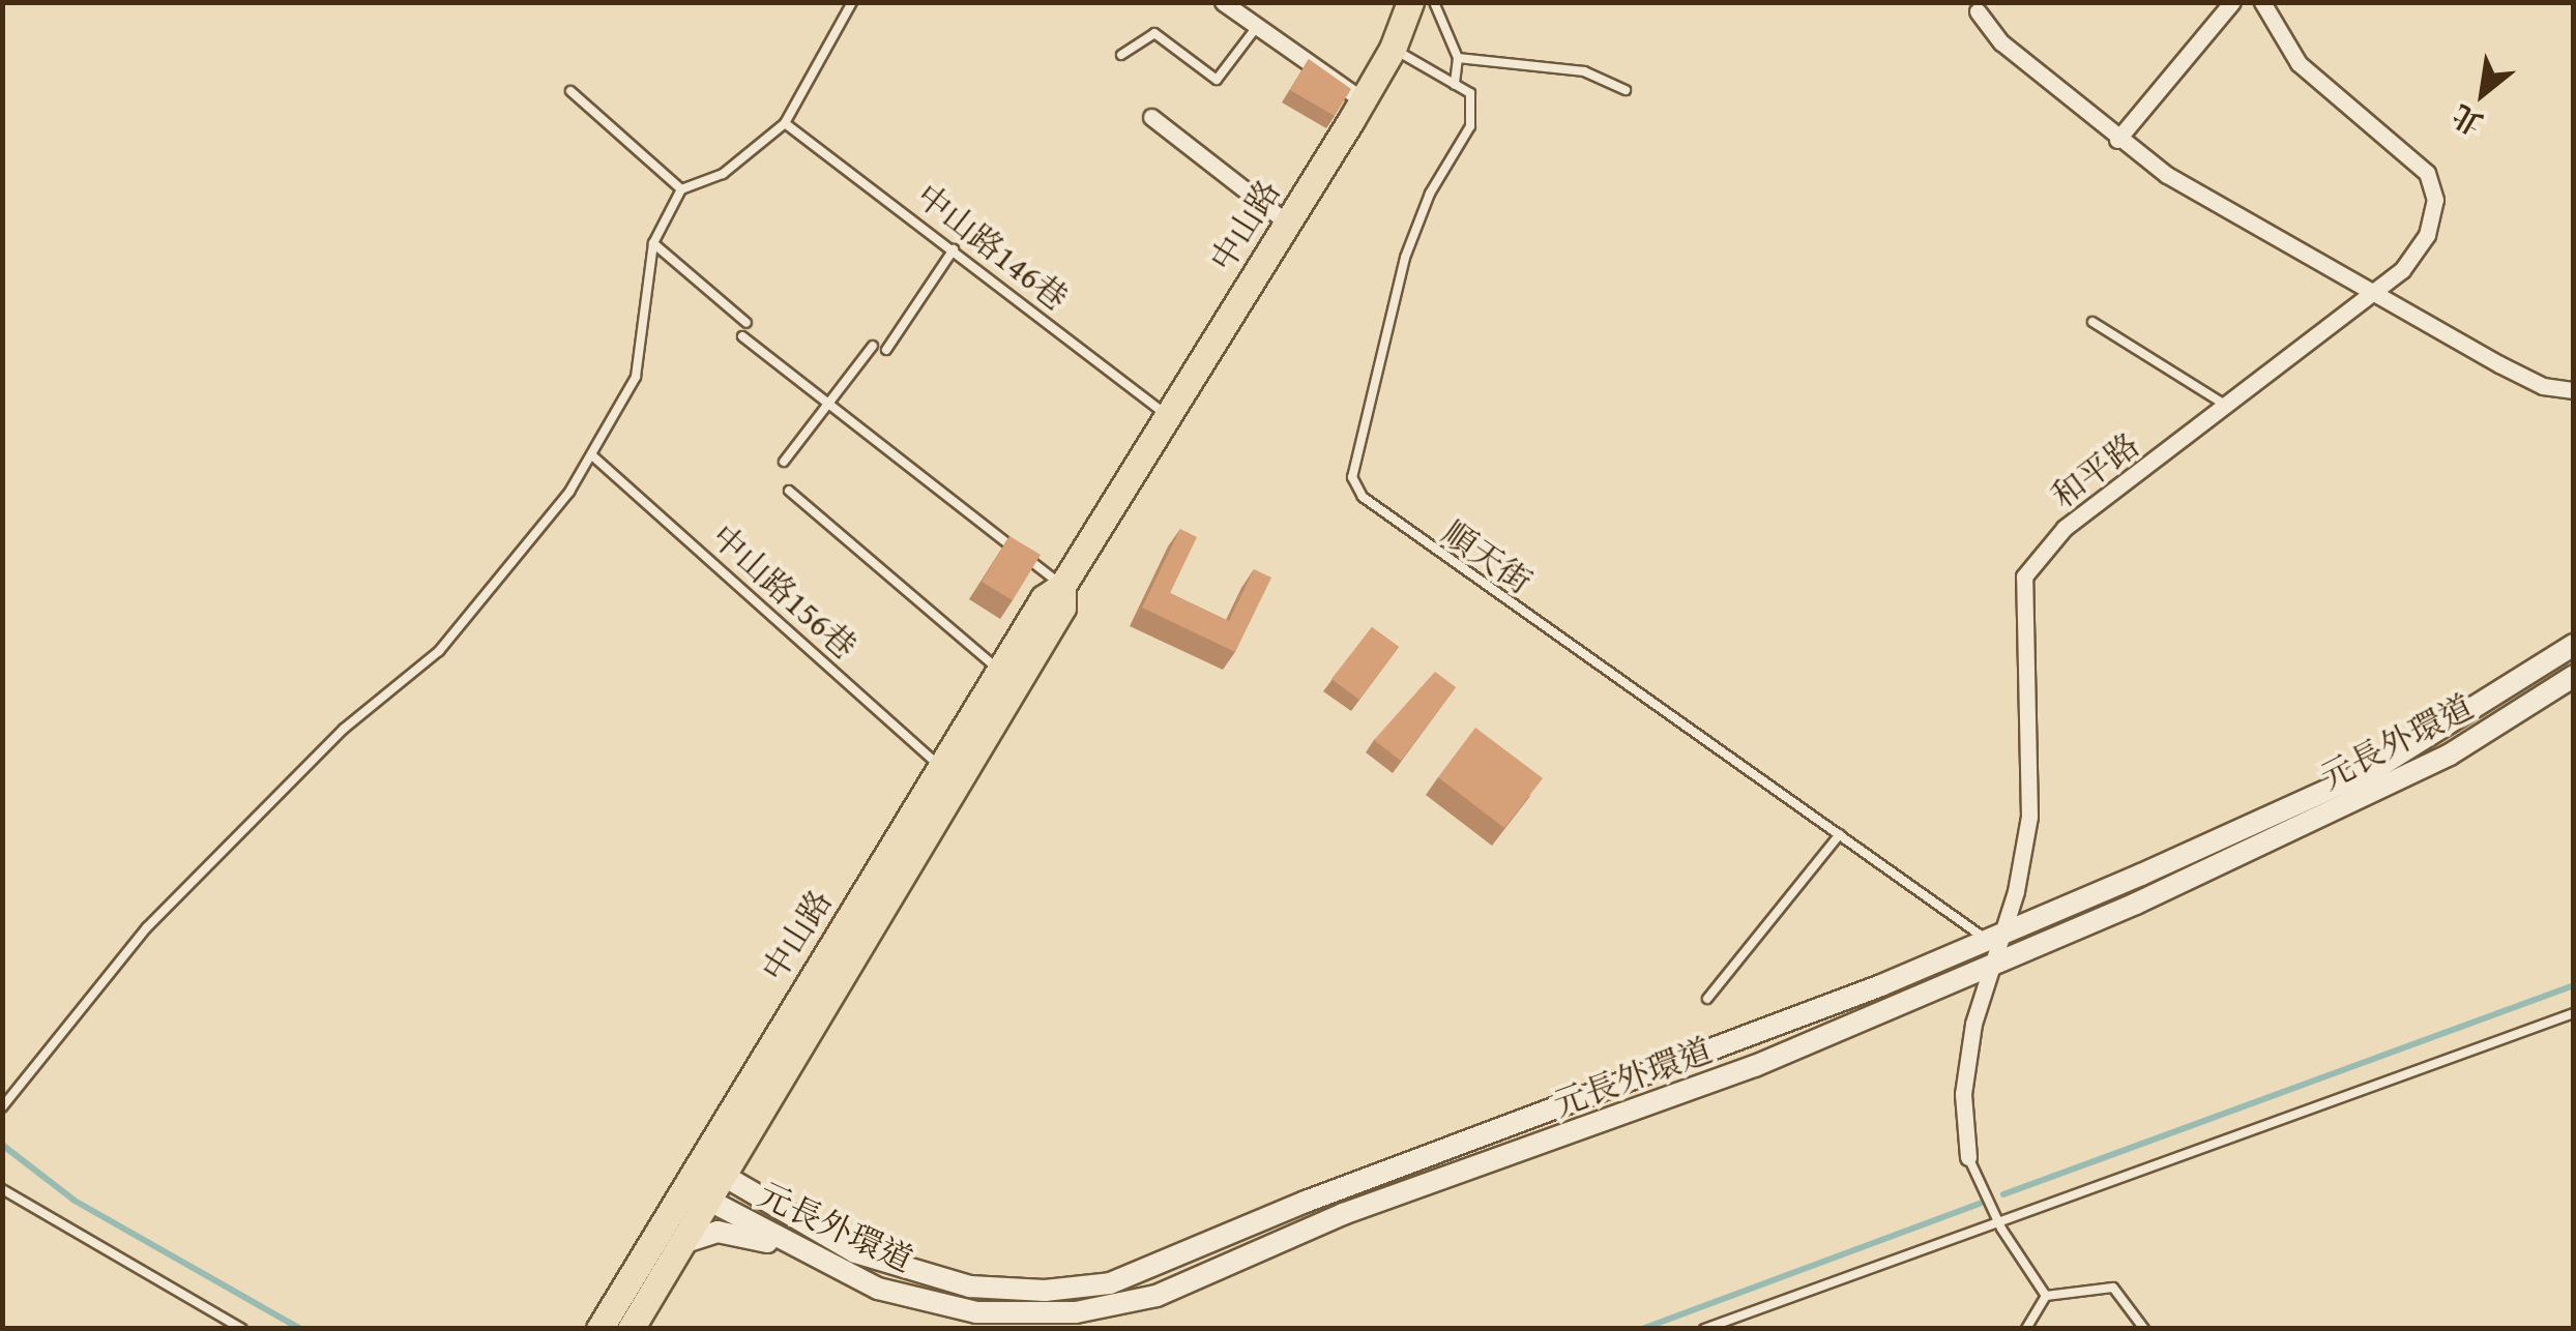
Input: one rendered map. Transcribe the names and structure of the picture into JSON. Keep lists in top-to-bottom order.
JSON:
{
  "streets": {
    "main road": ["中山路"],
    "street": ["和平路", "元長外環道"],
    "lane": ["中山路146巷", "順天街", "中山路156巷"]
  },
  "crossings": [
    ["中山路", "中山路146巷"],
    ["中山路", "中山路156巷"],
    ["中山路", "元長外環道"],
    ["和平路", "順天街"],
    ["和平路", "元長外環道"],
    ["順天街", "元長外環道"]
  ],
  "north": "bottom left"
}
